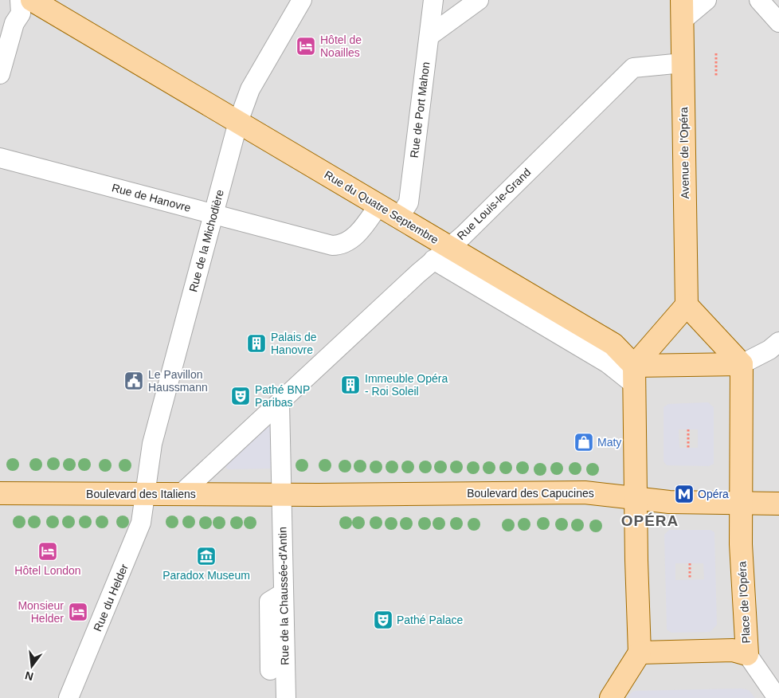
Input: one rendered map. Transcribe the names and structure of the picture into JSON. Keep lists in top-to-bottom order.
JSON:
{
  "streets": {
    "main road": [
      "Avenue de l'Opéra",
      "Rue du Quatre Septembre",
      "Boulevard des Capucines",
      "Boulevard des Italiens",
      "Place de l'Opéra"
    ],
    "street": [
      "Rue de Port Mahon",
      "Rue de Hanovre",
      "Rue Louis-le-Grand",
      "Rue de la Michodière",
      "Rue de la Chaussée-d'Antin",
      "Rue du Helder"
    ]
  },
  "crossings": [
    ["Rue de Port Mahon", "Rue du Quatre Septembre"],
    ["Avenue de l'Opéra", "Rue Louis-le-Grand"],
    ["Rue de Hanovre", "Rue du Quatre Septembre"],
    ["Rue de Hanovre", "Rue de la Michodière"],
    ["Rue Louis-le-Grand", "Rue du Quatre Septembre"],
    ["Rue Louis-le-Grand", "Boulevard des Italiens"],
    ["Rue du Quatre Septembre", "Rue de la Michodière"],
    ["Rue de la Michodière", "Boulevard des Italiens"],
    ["Rue de la Michodière", "Rue du Helder"],
    ["Boulevard des Capucines", "Boulevard des Italiens"],
    ["Boulevard des Capucines", "Rue de la Chaussée-d'Antin"],
    ["Boulevard des Capucines", "Place de l'Opéra"],
    ["Boulevard des Italiens", "Rue de la Chaussée-d'Antin"],
    ["Boulevard des Italiens", "Rue du Helder"]
  ],
  "districts": ["OPÉRA"],
  "places": {
    "hotel": ["Hôtel de Noailles", "Hôtel London", "Monsieur Helder"],
    "building": ["Palais de Hanovre", "Immeuble Opéra - Roi Soleil"],
    "public building": ["Le Pavillon Haussmann"],
    "theatre": ["Pathé BNP Paribas", "Pathé Palace"],
    "shop": ["Maty"],
    "metro station": ["Opéra"],
    "museum": ["Paradox Museum"]
  },
  "north": "bottom"
}
